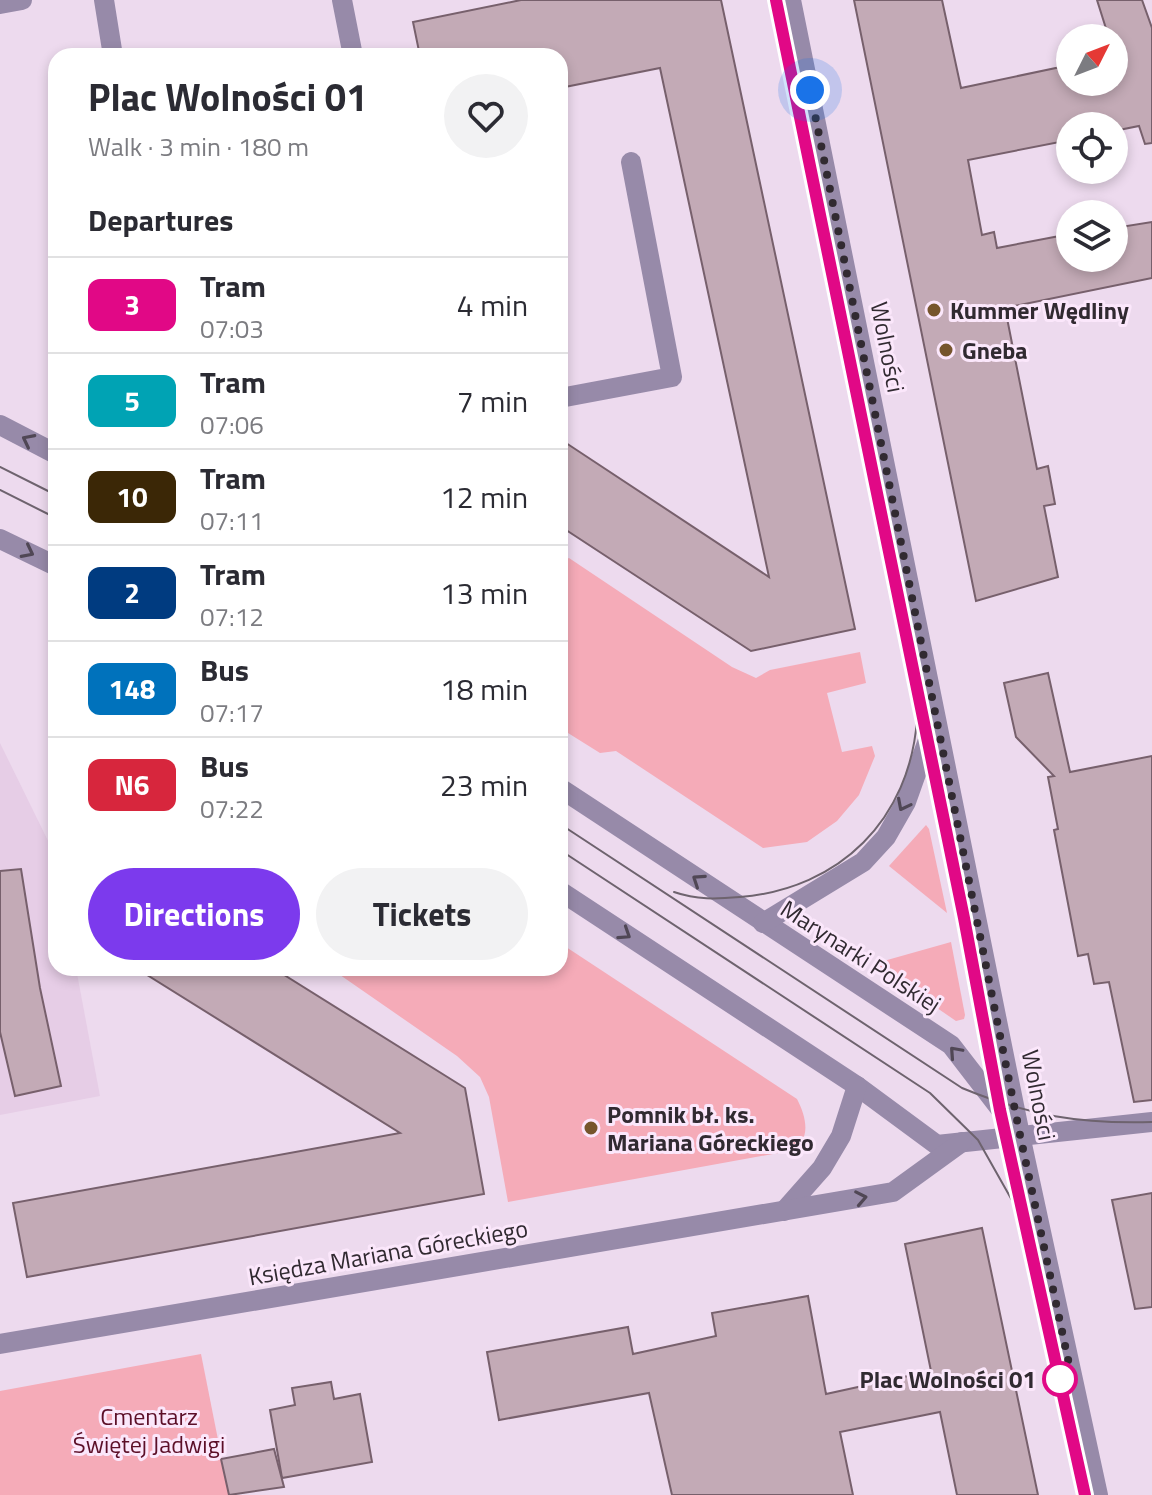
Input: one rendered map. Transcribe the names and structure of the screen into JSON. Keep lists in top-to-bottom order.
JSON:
{
  "streets": {
    "street": ["Wolności", "Marynarki Polskiej", "Księdza Mariana Góreckiego"]
  },
  "crossings": [
    ["Wolności", "Marynarki Polskiej"]
  ],
  "parks": ["Cmentarz Świętej Jadwigi"],
  "places": [
    "Kummer Wędliny",
    "Gneba",
    "Pomnik bł. ks. Mariana Góreckiego",
    "Plac Wolności 01"
  ],
  "lines": ["tram line 3"],
  "north": "top right",
  "page": {
    "heading": [
      ["Plac Wolności 01", "Walk · 3 min · 180 m"],
      "Departures"
    ],
    "list": [
      {
        "mark": "3",
        "name": "Tram",
        "note": "07:03",
        "value": "4 min"
      },
      {
        "mark": "5",
        "name": "Tram",
        "note": "07:06",
        "value": "7 min"
      },
      {
        "mark": "10",
        "name": "Tram",
        "note": "07:11",
        "value": "12 min"
      },
      {
        "mark": "2",
        "name": "Tram",
        "note": "07:12",
        "value": "13 min"
      },
      {
        "mark": "148",
        "name": "Bus",
        "note": "07:17",
        "value": "18 min"
      },
      {
        "mark": "N6",
        "name": "Bus",
        "note": "07:22",
        "value": "23 min"
      }
    ],
    "buttons": ["Directions", "Tickets"]
  }
}
